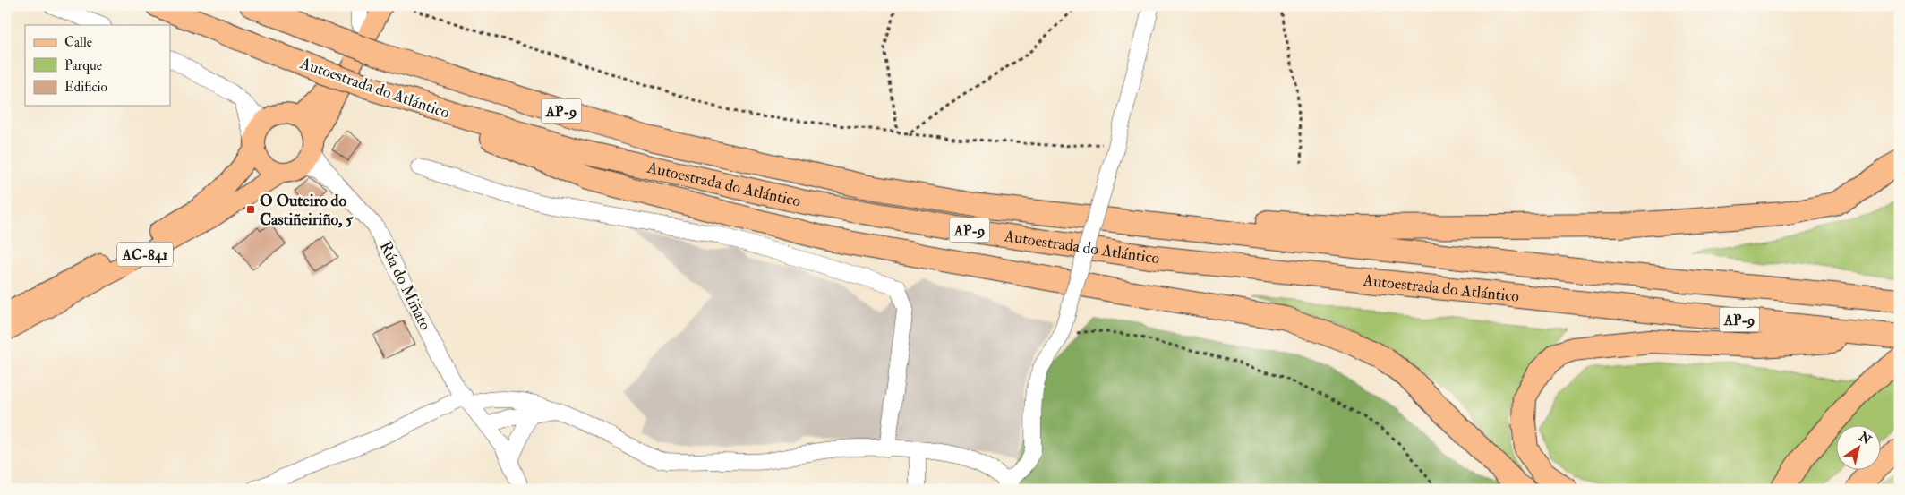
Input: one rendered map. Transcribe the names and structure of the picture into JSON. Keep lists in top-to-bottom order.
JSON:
{
  "streets": {
    "highway": ["Autoestrada do Atlántico", "AP-9"],
    "main road": ["AC-841"],
    "street": ["Rúa do Miñato"]
  },
  "crossings": [
    ["AC-841", "Rúa do Miñato"]
  ],
  "places": {
    "transit": ["O Outeiro do Castiñeiriño, 5"]
  },
  "legend": ["Calle", "Parque", "Edificio"],
  "north": "top right"
}
